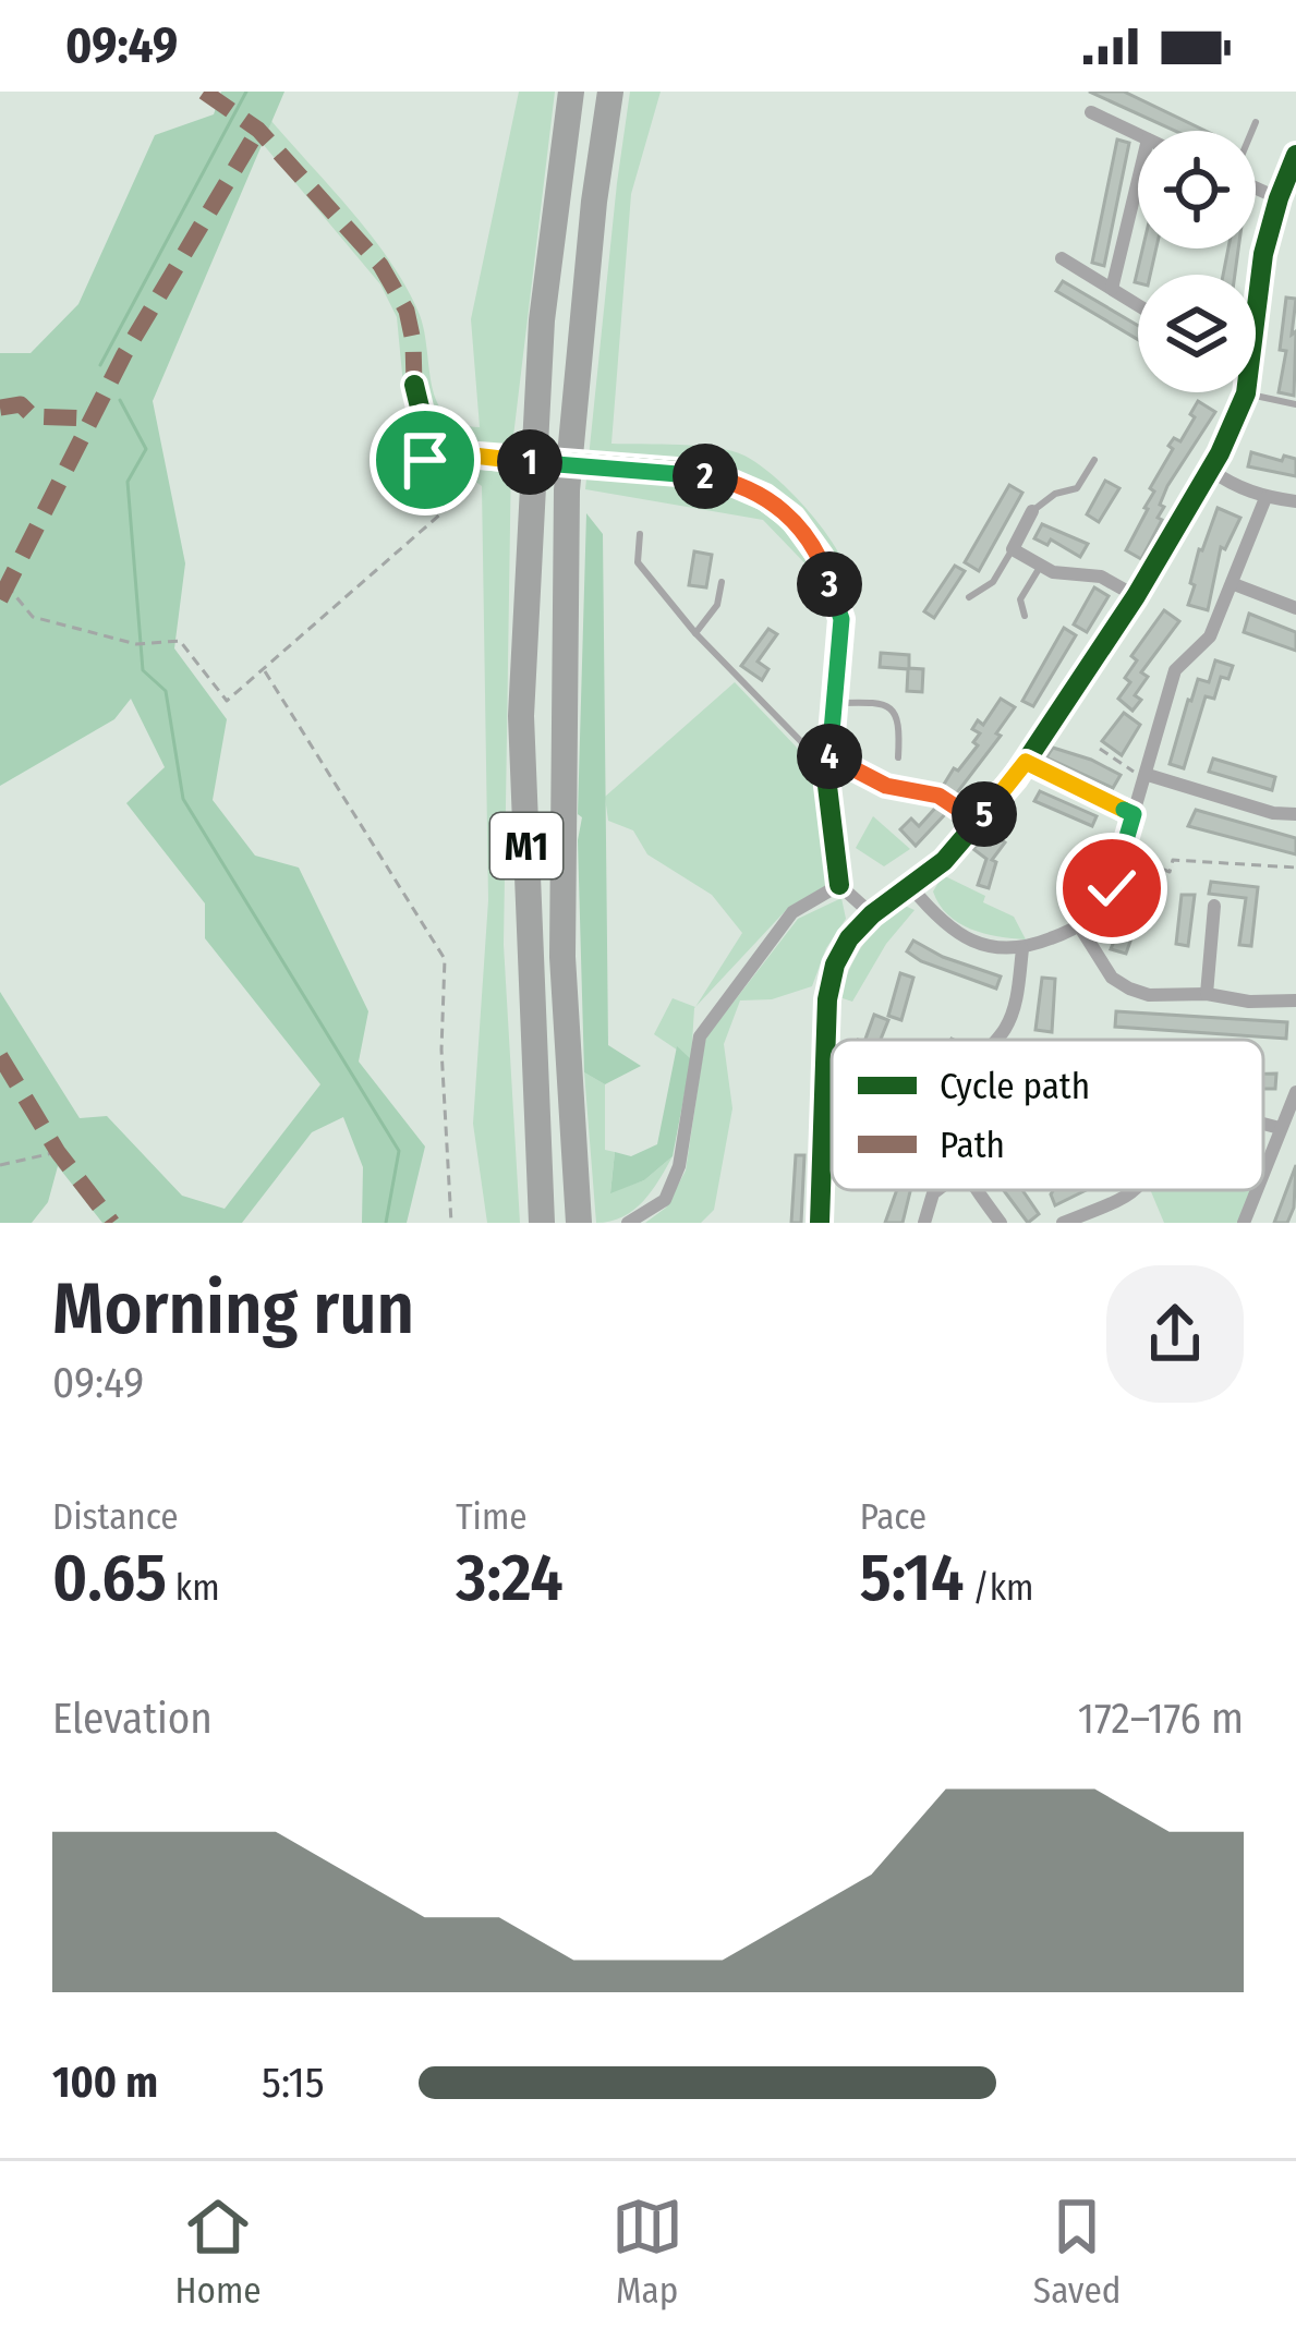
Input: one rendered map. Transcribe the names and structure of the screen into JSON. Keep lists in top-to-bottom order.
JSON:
{
  "streets": {
    "highway": ["M1"]
  },
  "legend": ["Cycle path", "Path"],
  "page": {
    "status": "09:49",
    "pins": [
      "1",
      "2",
      "3",
      "4",
      "5"
    ],
    "heading": ["Morning run", "09:49"],
    "stats": [
      ["Distance", "0.65 km"],
      ["Time", "3:24"],
      ["Pace", "5:14 /km"]
    ],
    "chart": ["Elevation", "172–176 m"],
    "list": [
      {
        "name": "100 m",
        "note": "5:15"
      }
    ],
    "tabs": ["Home", "Map", "Saved"]
  }
}
